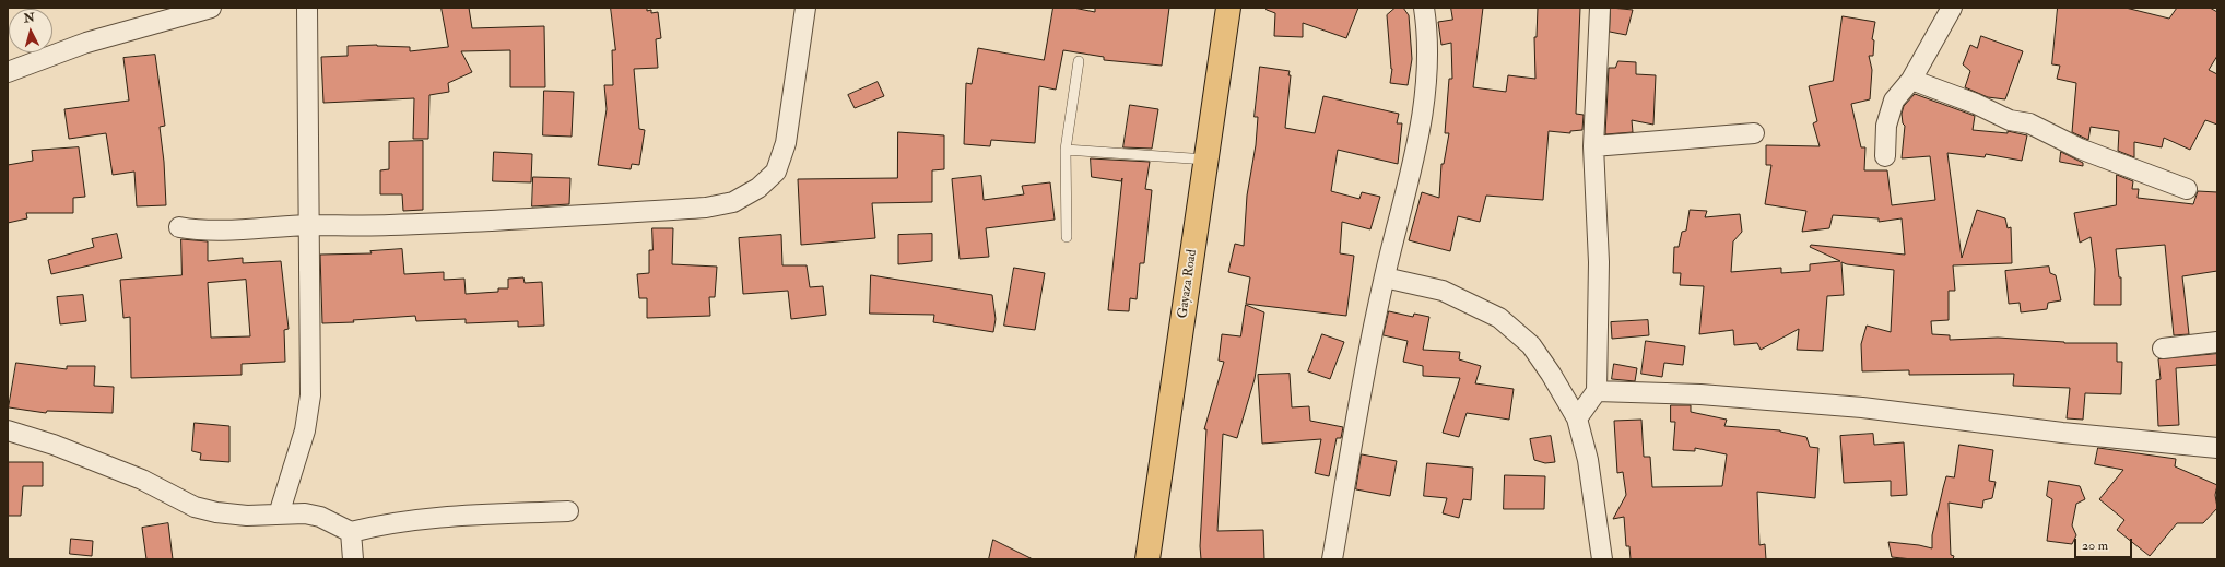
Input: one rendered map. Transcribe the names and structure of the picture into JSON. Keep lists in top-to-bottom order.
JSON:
{
  "streets": {
    "main road": ["Gayaza Road"]
  },
  "scale_bar": "20 m",
  "north": "top"
}
